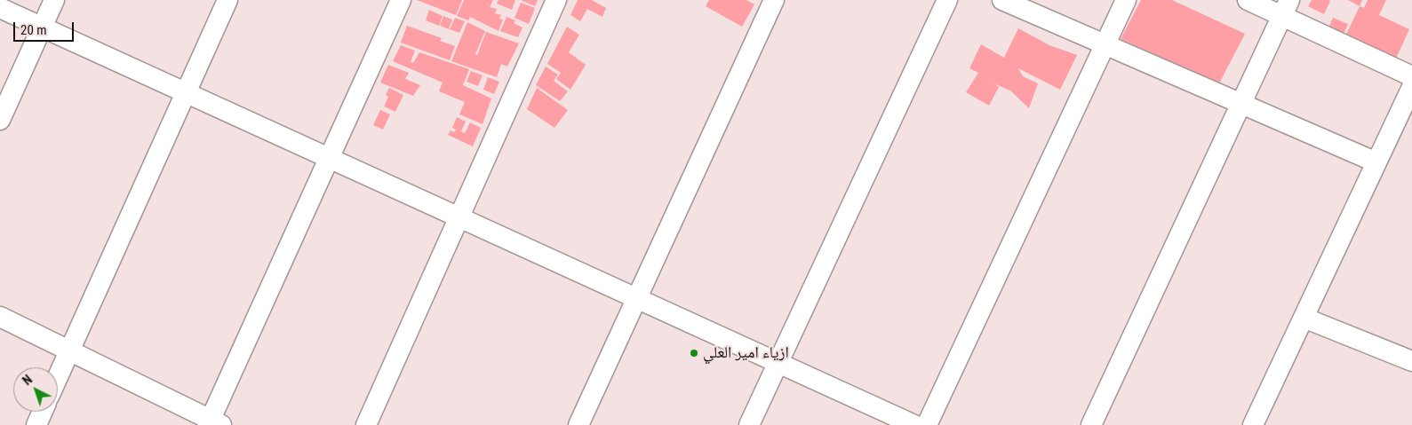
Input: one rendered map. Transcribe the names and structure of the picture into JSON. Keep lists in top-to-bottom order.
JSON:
{
  "places": ["ازياء امير العلي"],
  "scale_bar": "20 m",
  "north": "top left"
}
